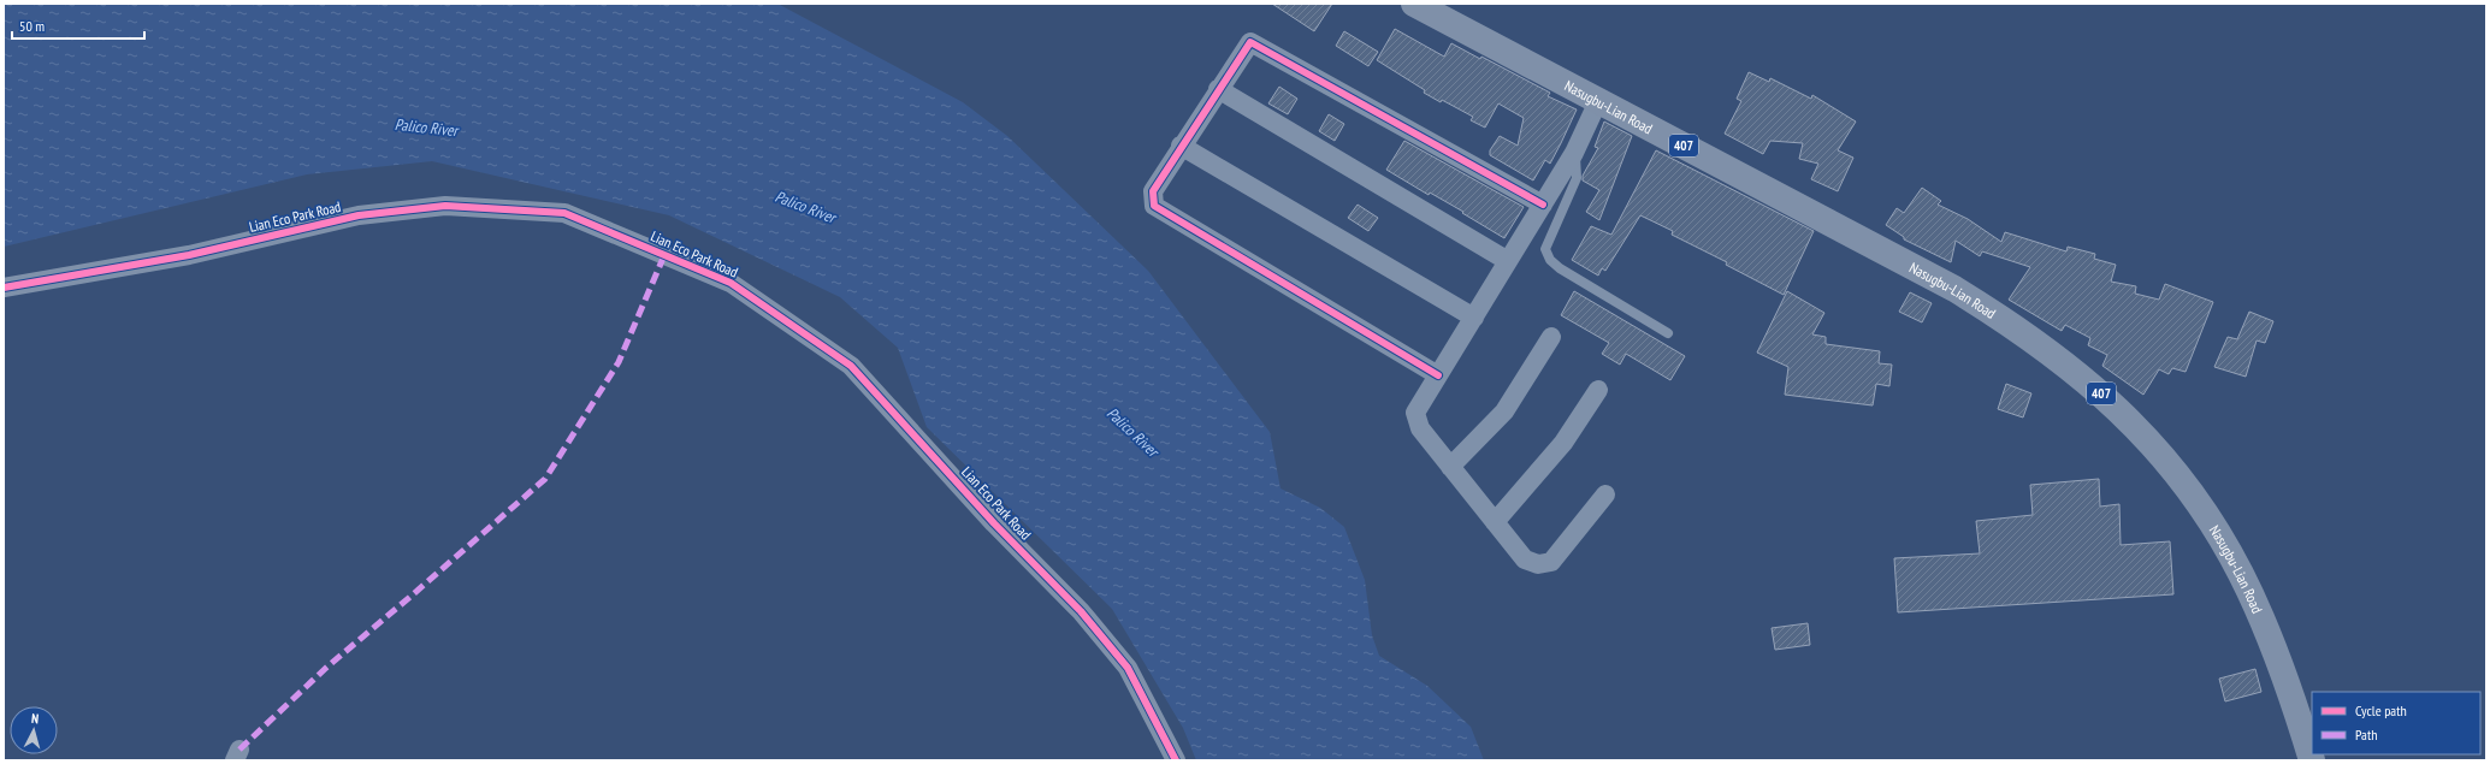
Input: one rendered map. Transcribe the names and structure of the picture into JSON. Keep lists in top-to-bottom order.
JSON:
{
  "streets": {
    "main road": ["Nasugbu-Lian Road", "407"],
    "street": ["Lian Eco Park Road"]
  },
  "water": ["Palico River"],
  "legend": ["Cycle path", "Path"],
  "scale_bar": "50 m",
  "north": "top"
}
